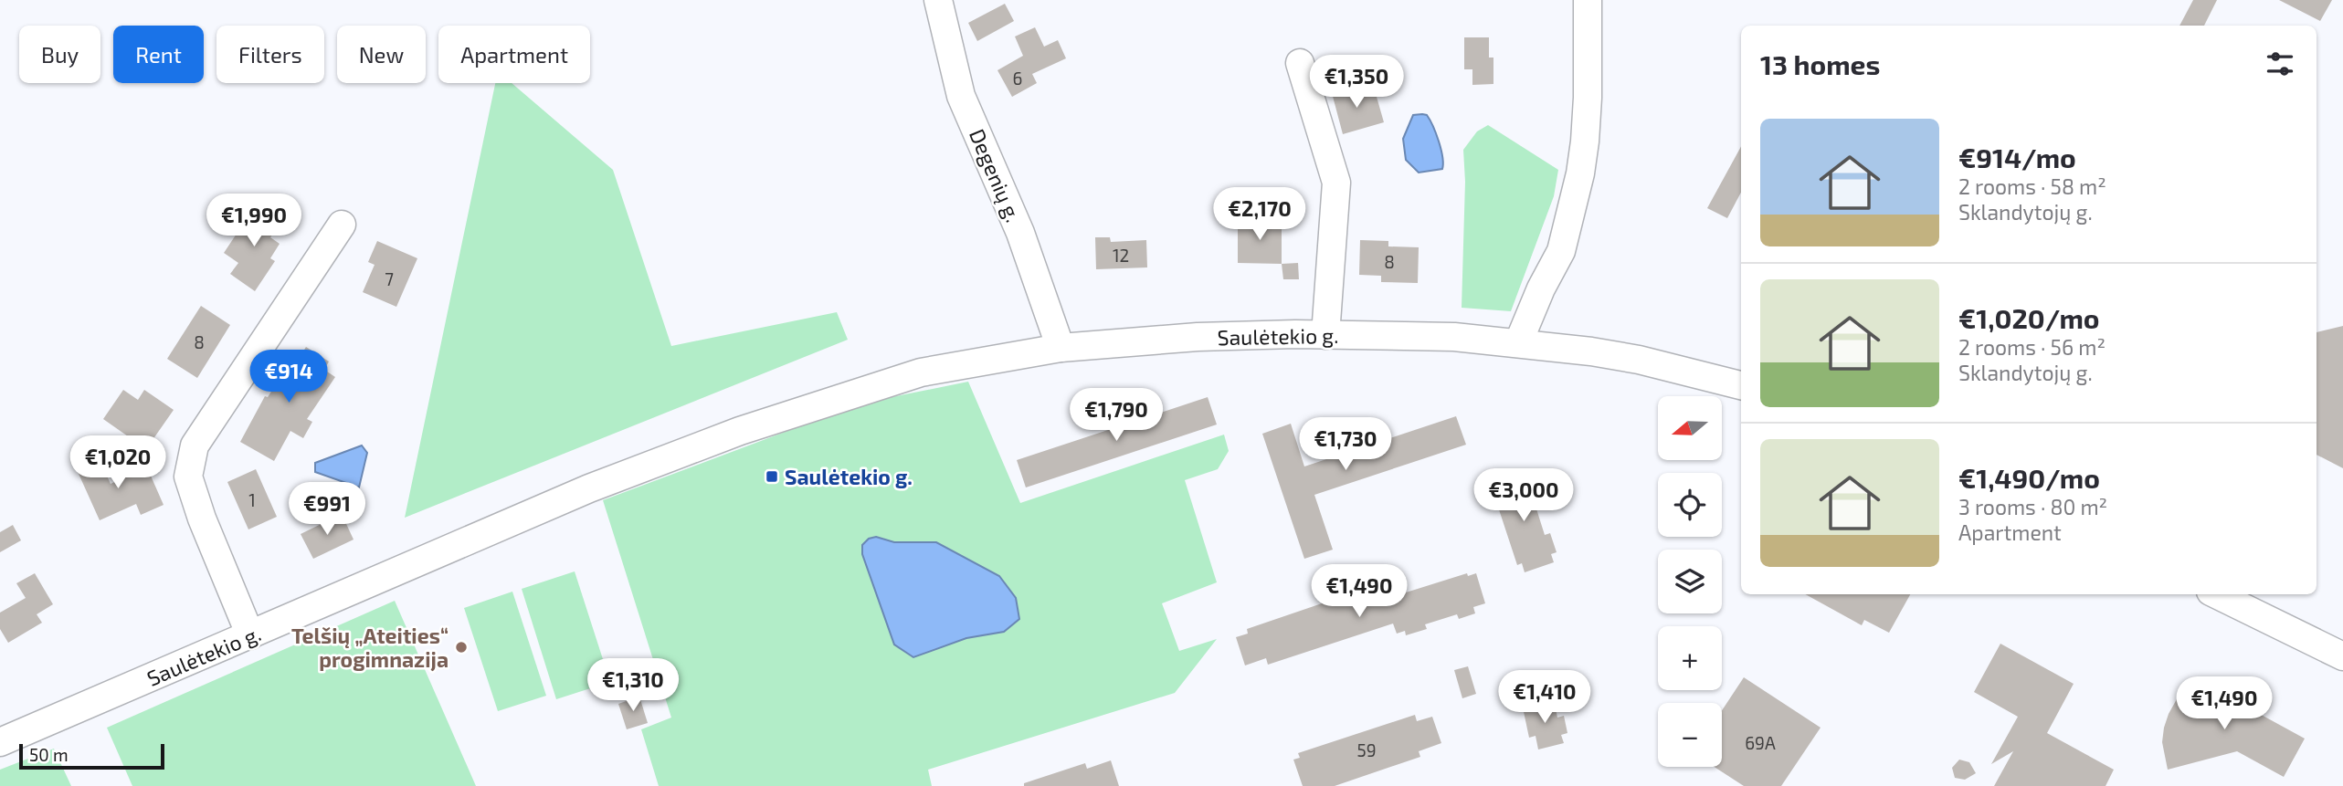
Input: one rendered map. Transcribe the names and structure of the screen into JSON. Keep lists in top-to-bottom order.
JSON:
{
  "streets": {
    "street": ["Degenių g.", "Saulėtekio g."]
  },
  "crossings": [
    ["Degenių g.", "Saulėtekio g."]
  ],
  "places": {
    "transit": ["Saulėtekio g."],
    "other": ["Telšių „Ateities“ progimnazija"]
  },
  "house_numbers": [
    "6",
    "12",
    "8",
    "7",
    "8",
    "1",
    "69A",
    "59"
  ],
  "scale_bar": "50 m",
  "north": "left",
  "page": {
    "chip": [
      "Buy",
      "Rent",
      "Filters",
      "New",
      "Apartment"
    ],
    "heading": "13 homes",
    "price": [
      "€1,350",
      "€2,170",
      "€1,990",
      "€914",
      "€1,790",
      "€1,730",
      "€1,020",
      "€3,000",
      "€991",
      "€1,490",
      "€1,310",
      "€1,410",
      "€1,490"
    ],
    "list": [
      {
        "name": "€914/mo",
        "note": "2 rooms · 58 m² · Sklandytojų g."
      },
      {
        "name": "€1,020/mo",
        "note": "2 rooms · 56 m² · Sklandytojų g."
      },
      {
        "name": "€1,490/mo",
        "note": "3 rooms · 80 m² · Apartment"
      }
    ],
    "map_buttons": ["+", "−"],
    "scale": "50 m"
  }
}
